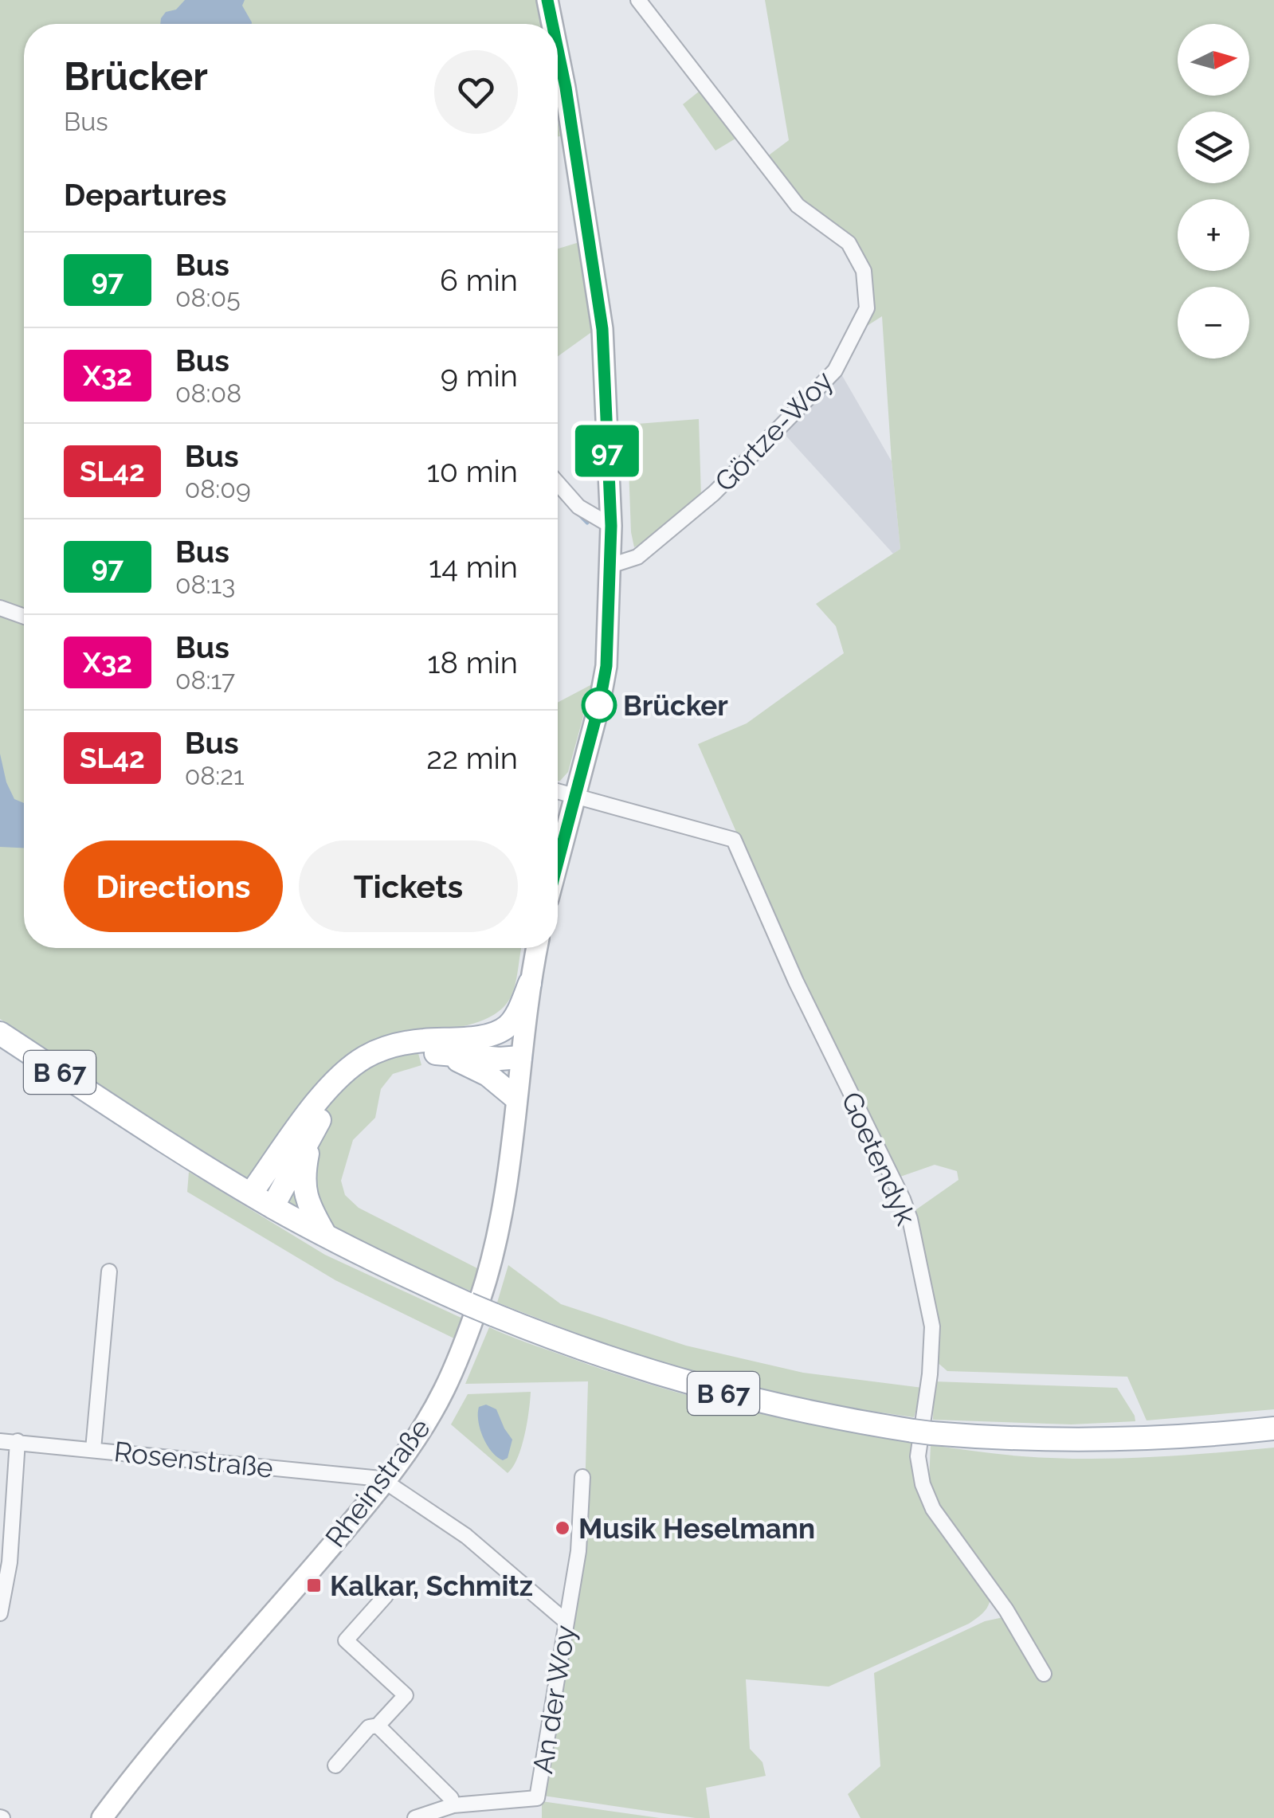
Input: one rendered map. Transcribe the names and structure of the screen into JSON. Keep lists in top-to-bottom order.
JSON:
{
  "streets": {
    "main road": ["B 67", "Rheinstraße"],
    "street": [
      "Görtze-Woy",
      "Goetendyk",
      "Rosenstraße",
      "An der Woy"
    ]
  },
  "crossings": [
    ["Rosenstraße", "Rheinstraße"]
  ],
  "places": {
    "other": ["Brücker", "Musik Heselmann"],
    "transit": ["Kalkar, Schmitz"]
  },
  "lines": ["bus line 97"],
  "north": "right",
  "page": {
    "on_map": "97",
    "map_buttons": ["+", "−"],
    "heading": [
      ["Brücker", "Bus"],
      "Departures"
    ],
    "list": [
      {
        "mark": "97",
        "name": "Bus",
        "note": "08:05",
        "value": "6 min"
      },
      {
        "mark": "X32",
        "name": "Bus",
        "note": "08:08",
        "value": "9 min"
      },
      {
        "mark": "SL42",
        "name": "Bus",
        "note": "08:09",
        "value": "10 min"
      },
      {
        "mark": "97",
        "name": "Bus",
        "note": "08:13",
        "value": "14 min"
      },
      {
        "mark": "X32",
        "name": "Bus",
        "note": "08:17",
        "value": "18 min"
      },
      {
        "mark": "SL42",
        "name": "Bus",
        "note": "08:21",
        "value": "22 min"
      }
    ],
    "buttons": ["Directions", "Tickets"]
  }
}
